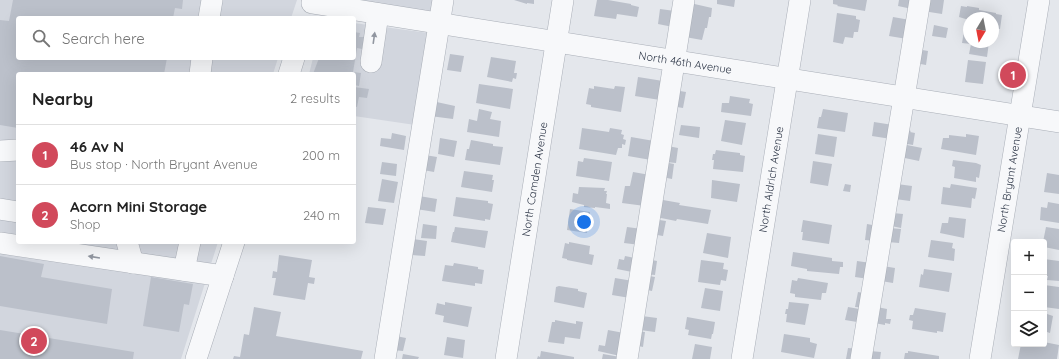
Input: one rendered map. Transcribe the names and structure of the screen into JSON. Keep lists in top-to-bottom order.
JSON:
{
  "streets": {
    "street": [
      "North 46th Avenue",
      "North Camden Avenue",
      "North Aldrich Avenue",
      "North Bryant Avenue"
    ]
  },
  "crossings": [
    ["North 46th Avenue", "North Camden Avenue"],
    ["North 46th Avenue", "North Aldrich Avenue"],
    ["North 46th Avenue", "North Bryant Avenue"]
  ],
  "north": "bottom",
  "page": {
    "search": "Search here",
    "pins": ["1", "2"],
    "heading": ["Nearby", "2 results"],
    "list": [
      {
        "mark": "1",
        "name": "46 Av N",
        "note": "Bus stop · North Bryant Avenue",
        "value": "200 m"
      },
      {
        "mark": "2",
        "name": "Acorn Mini Storage",
        "note": "Shop",
        "value": "240 m"
      }
    ],
    "map_buttons": ["+", "−"]
  }
}
